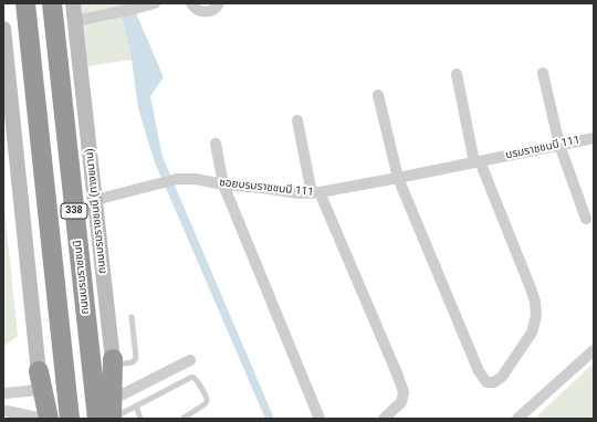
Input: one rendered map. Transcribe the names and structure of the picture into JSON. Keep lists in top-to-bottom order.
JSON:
{
  "streets": {
    "highway": ["338", "ถนนบรมราชชนนี"],
    "main road": ["ถนนบรมราชชนนี (ทางขนาน)"],
    "street": ["บรมราชชนนี 111", "ซอยบรมราชชนนี 111"]
  },
  "crossings": [
    ["บรมราชชนนี 111", "ซอยบรมราชชนนี 111"],
    ["ซอยบรมราชชนนี 111", "ถนนบรมราชชนนี (ทางขนาน)"]
  ]
}
